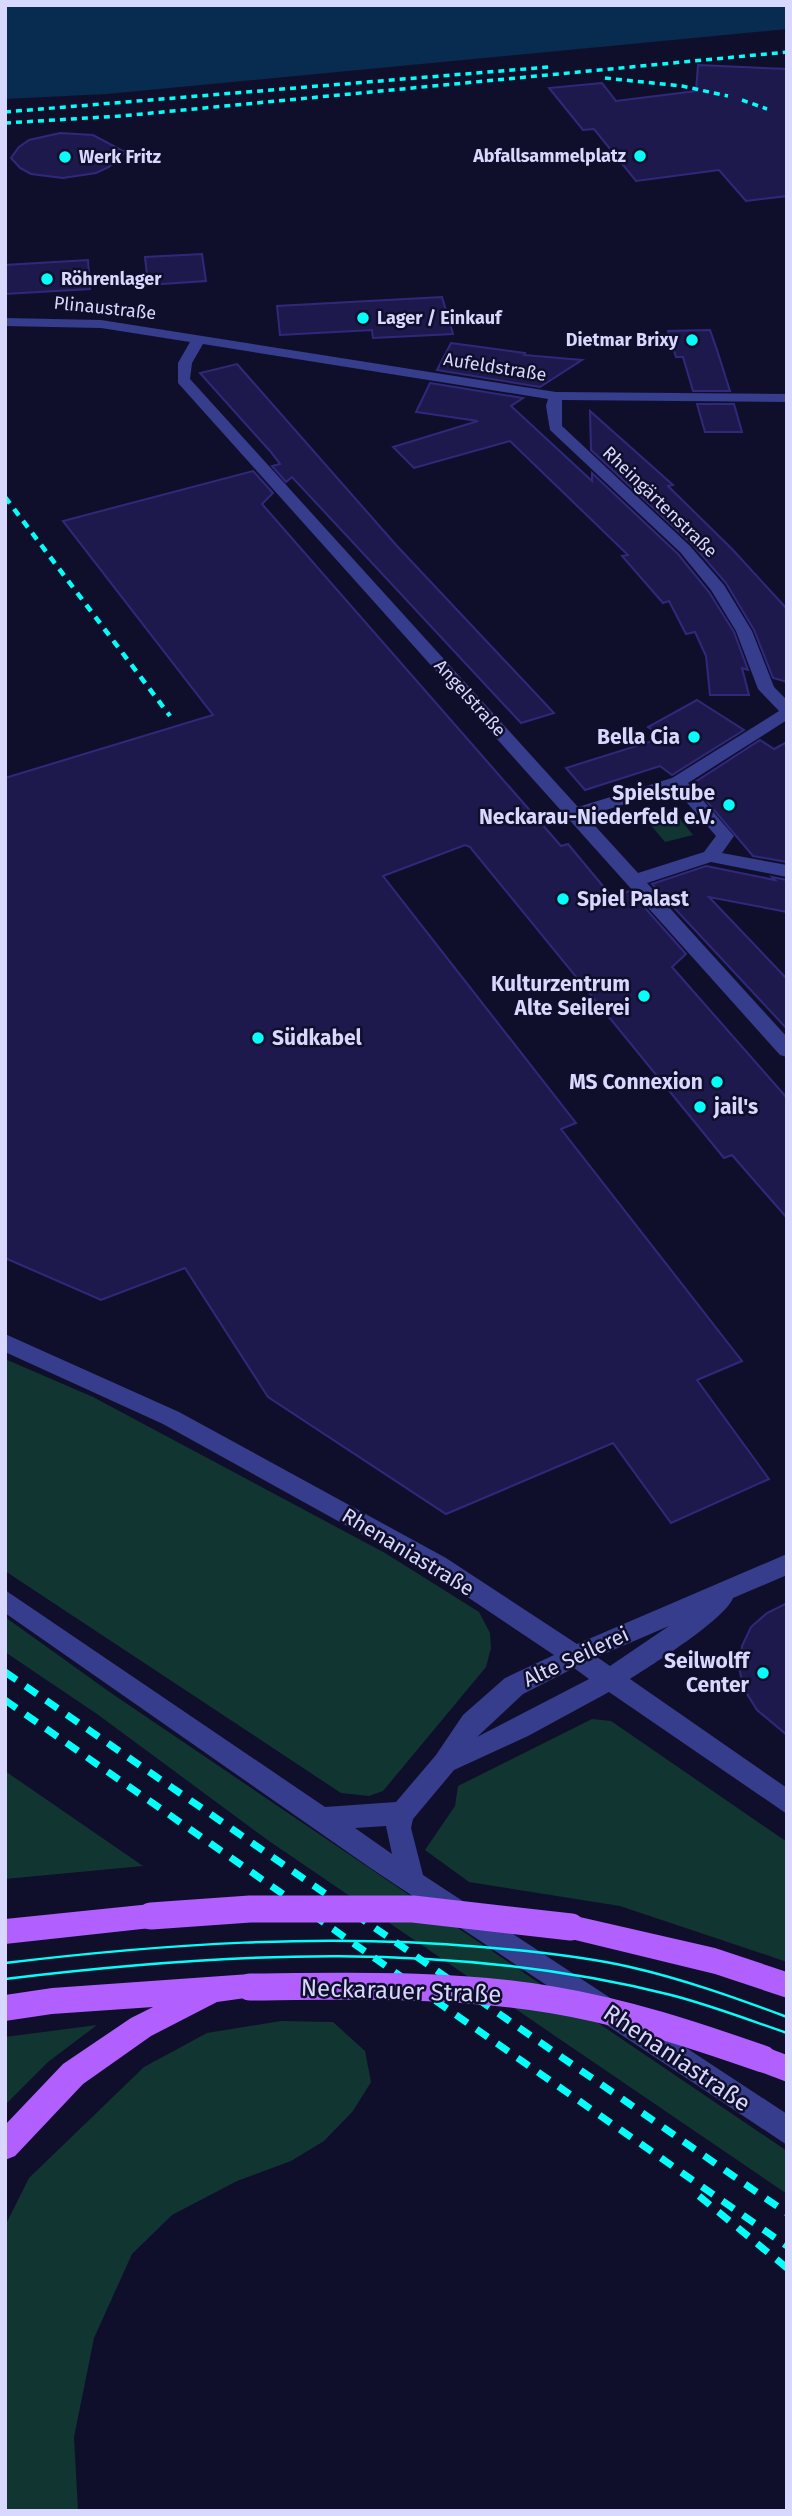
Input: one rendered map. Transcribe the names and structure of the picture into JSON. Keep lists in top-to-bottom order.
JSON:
{
  "streets": {
    "main road": ["Neckarauer Straße"],
    "street": [
      "Plinaustraße",
      "Aufeldstraße",
      "Rheingärtenstraße",
      "Angelstraße",
      "Rhenaniastraße",
      "Alte Seilerei"
    ]
  },
  "crossings": [
    ["Plinaustraße", "Aufeldstraße"],
    ["Plinaustraße", "Angelstraße"],
    ["Aufeldstraße", "Rheingärtenstraße"],
    ["Aufeldstraße", "Angelstraße"],
    ["Rhenaniastraße", "Alte Seilerei"]
  ],
  "places": [
    "Abfallsammelplatz",
    "Werk Fritz",
    "Röhrenlager",
    "Lager / Einkauf",
    "Dietmar Brixy",
    "Bella Cia",
    "Spielstube Neckarau-Niederfeld e.V.",
    "Spiel Palast",
    "Kulturzentrum Alte Seilerei",
    "Südkabel",
    "MS Connexion",
    "jail's",
    "Seilwolff Center"
  ]
}
